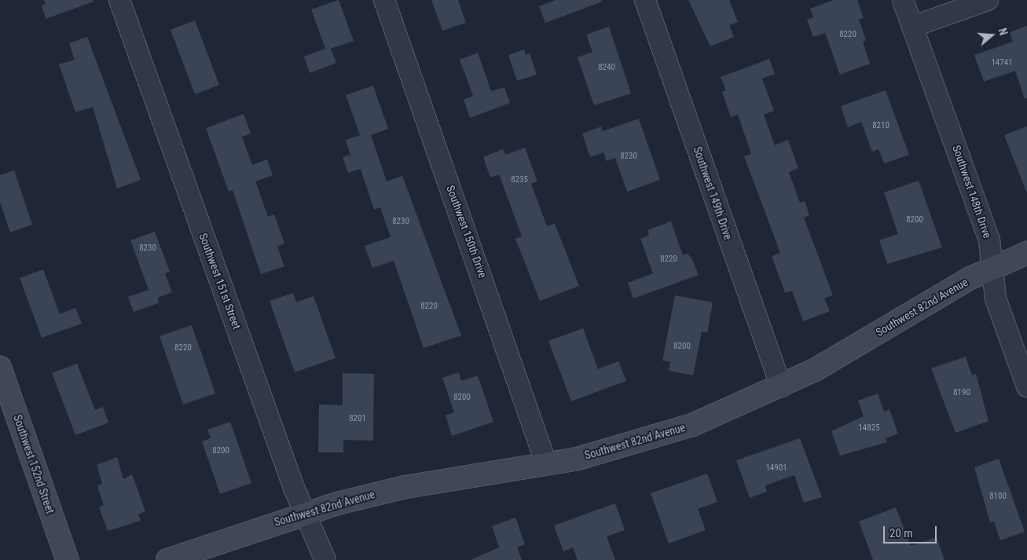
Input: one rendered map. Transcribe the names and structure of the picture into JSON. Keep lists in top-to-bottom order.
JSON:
{
  "streets": {
    "street": [
      "Southwest 148th Drive",
      "Southwest 149th Drive",
      "Southwest 150th Drive",
      "Southwest 151st Street",
      "Southwest 82nd Avenue",
      "Southwest 152nd Street"
    ]
  },
  "crossings": [
    ["Southwest 148th Drive", "Southwest 82nd Avenue"],
    ["Southwest 149th Drive", "Southwest 82nd Avenue"],
    ["Southwest 150th Drive", "Southwest 82nd Avenue"],
    ["Southwest 151st Street", "Southwest 82nd Avenue"]
  ],
  "house_numbers": [
    "8220",
    "14741",
    "8240",
    "8210",
    "8230",
    "8235",
    "8200",
    "8230",
    "8230",
    "8220",
    "8220",
    "8200",
    "8220",
    "8190",
    "8200",
    "8201",
    "14825",
    "8200",
    "14901",
    "8100"
  ],
  "scale_bar": "20 m",
  "north": "right"
}
